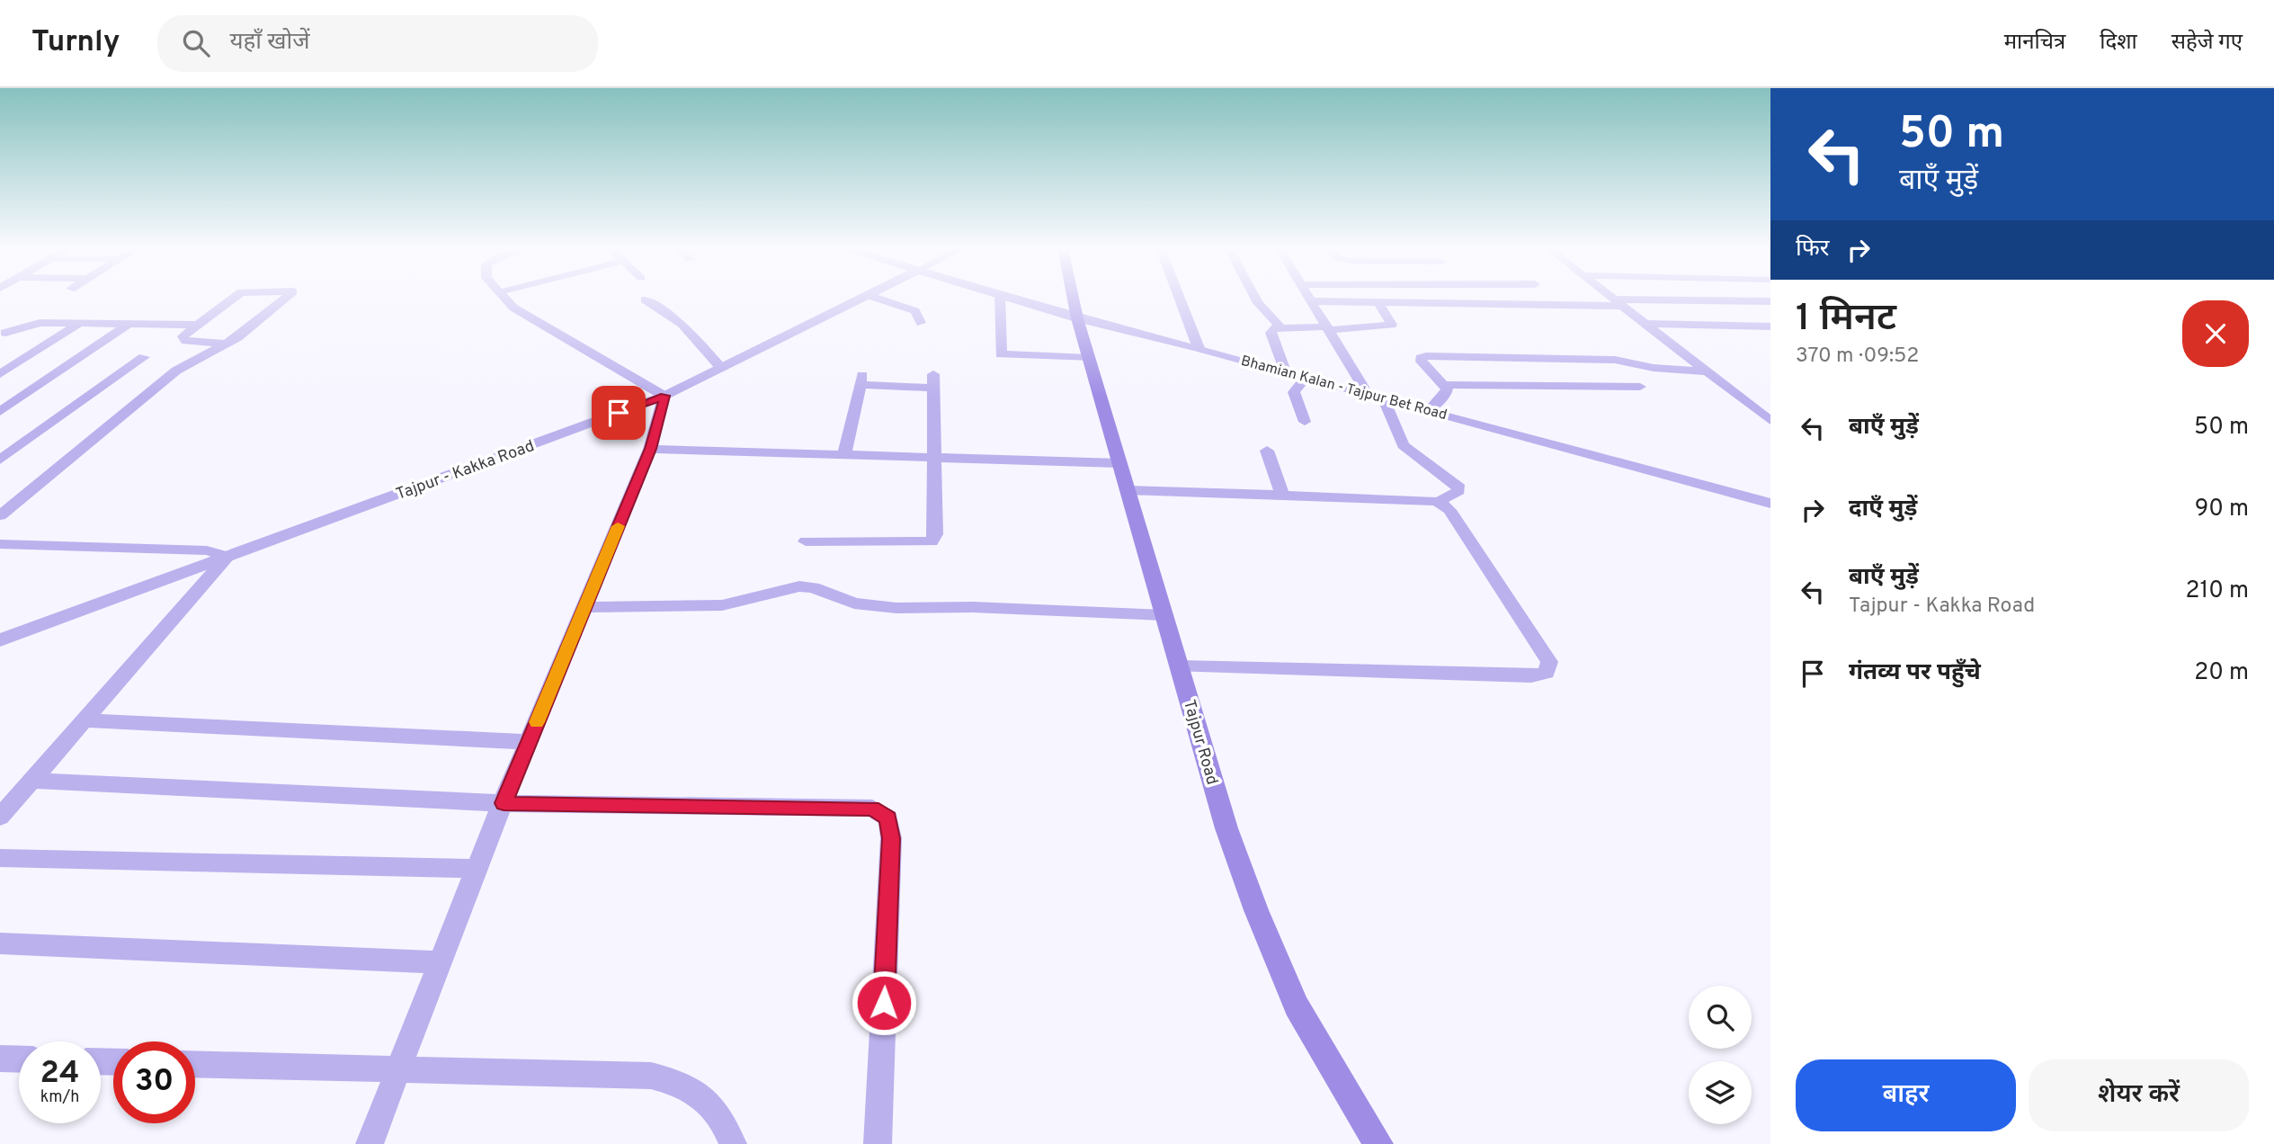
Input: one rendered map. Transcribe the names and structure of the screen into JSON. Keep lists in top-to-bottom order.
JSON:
{
  "streets": {
    "main road": ["Tajpur Road"],
    "street": ["Bhamian Kalan - Tajpur Bet Road", "Tajpur - Kakka Road"]
  },
  "crossings": [
    ["Bhamian Kalan - Tajpur Bet Road", "Tajpur Road"]
  ],
  "page": {
    "header": "Turnly",
    "search": "यहाँ खोजें",
    "nav": ["मानचित्र", "दिशा", "सहेजे गए"],
    "turn": ["50 m", "बाएँ मुड़ें"],
    "then": "फिर",
    "heading": ["1 मिनट", "370 m · 09:52"],
    "list": [
      {
        "name": "बाएँ मुड़ें",
        "value": "50 m"
      },
      {
        "name": "दाएँ मुड़ें",
        "value": "90 m"
      },
      {
        "name": "बाएँ मुड़ें",
        "note": "Tajpur - Kakka Road",
        "value": "210 m"
      },
      {
        "name": "गंतव्य पर पहुँचे",
        "value": "20 m"
      }
    ],
    "speed": "24 km/h",
    "limit": "30",
    "buttons": ["बाहर", "शेयर करें"]
  }
}
